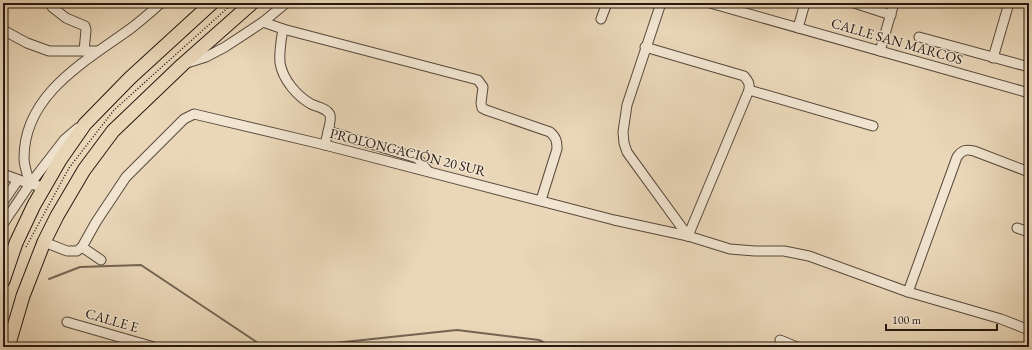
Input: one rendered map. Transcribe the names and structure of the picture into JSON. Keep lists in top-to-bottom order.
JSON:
{
  "streets": {
    "street": ["CALLE SAN MARCOS", "PROLONGACIÓN 20 SUR", "CALLE E"]
  },
  "scale_bar": "100 m"
}
